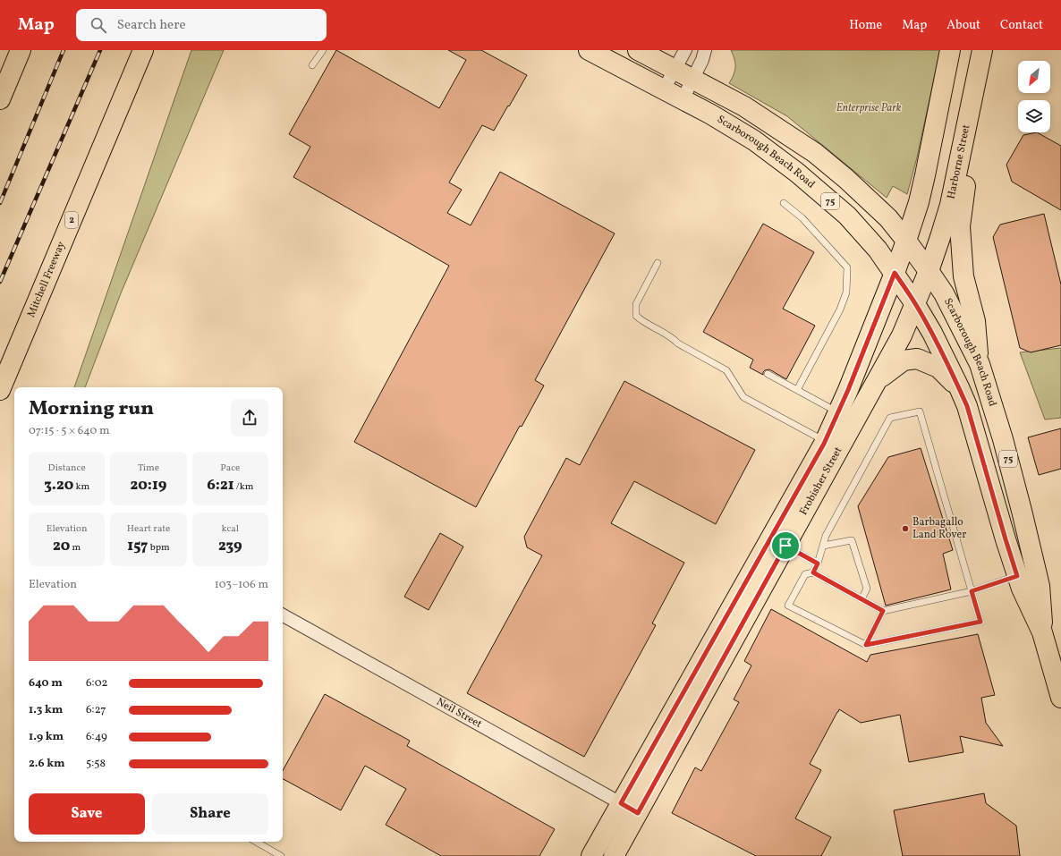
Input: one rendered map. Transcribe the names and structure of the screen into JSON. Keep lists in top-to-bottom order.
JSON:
{
  "streets": {
    "main road": [
      "Scarborough Beach Road",
      "Harborne Street",
      "75",
      "2",
      "Mitchell Freeway",
      "Frobisher Street"
    ],
    "street": ["Neil Street"]
  },
  "crossings": [
    ["Scarborough Beach Road", "Harborne Street"],
    ["Scarborough Beach Road", "Frobisher Street"],
    ["Harborne Street", "Frobisher Street"],
    ["Frobisher Street", "Neil Street"]
  ],
  "parks": ["Enterprise Park"],
  "places": ["Barbagallo Land Rover"],
  "north": "bottom left",
  "page": {
    "header": "Map",
    "search": "Search here",
    "nav": [
      "Home",
      "Map",
      "About",
      "Contact"
    ],
    "heading": ["Morning run", "07:15 · 5 × 640 m"],
    "stats": [
      ["Distance", "3.20 km"],
      ["Time", "20:19"],
      ["Pace", "6:21 /km"],
      ["Elevation", "20 m"],
      ["Heart rate", "157 bpm"],
      ["kcal", "239"]
    ],
    "chart": ["Elevation", "103–106 m"],
    "list": [
      {
        "name": "640 m",
        "note": "6:02"
      },
      {
        "name": "1.3 km",
        "note": "6:27"
      },
      {
        "name": "1.9 km",
        "note": "6:49"
      },
      {
        "name": "2.6 km",
        "note": "5:58"
      }
    ],
    "buttons": ["Save", "Share"]
  }
}
